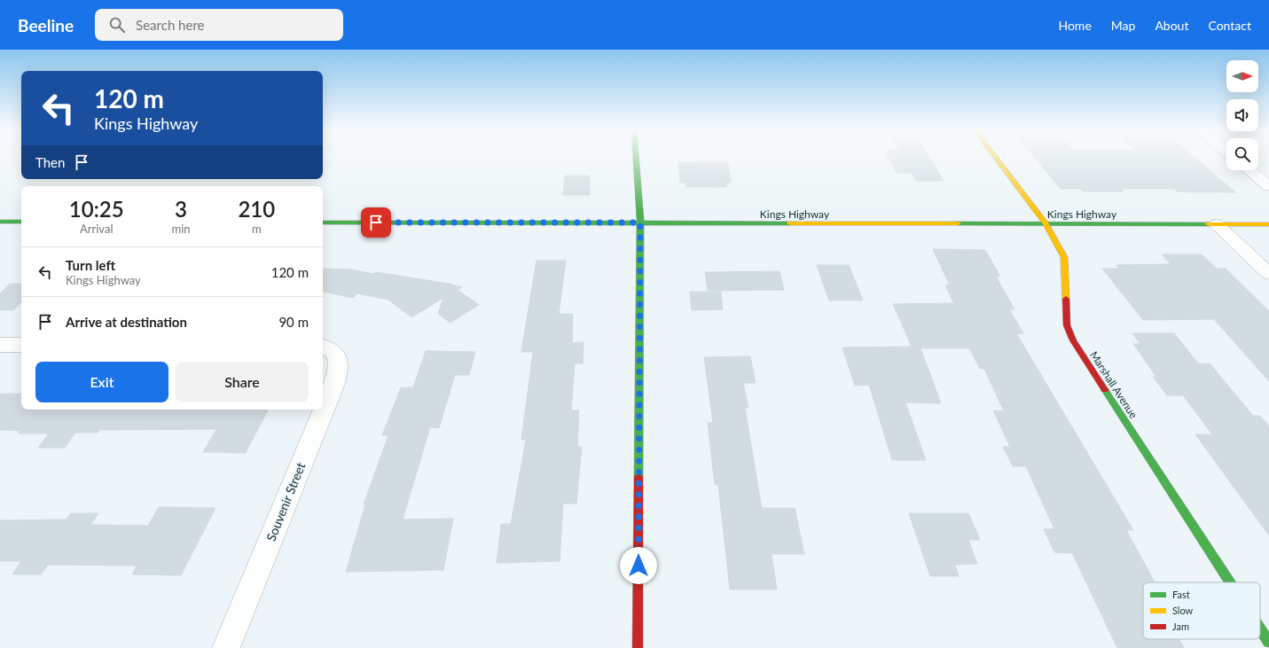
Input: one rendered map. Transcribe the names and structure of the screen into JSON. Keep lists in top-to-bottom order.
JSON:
{
  "streets": {
    "street": ["Kings Highway", "Marshall Avenue", "Souvenir Street"]
  },
  "crossings": [
    ["Kings Highway", "Marshall Avenue"]
  ],
  "legend": ["Fast", "Slow", "Jam"],
  "north": "right",
  "page": {
    "header": "Beeline",
    "search": "Search here",
    "nav": [
      "Home",
      "Map",
      "About",
      "Contact"
    ],
    "turn": ["120 m", "Kings Highway"],
    "then": "Then",
    "eta": [
      "10:25",
      "Arrival",
      "3",
      "min",
      "210",
      "m"
    ],
    "list": [
      {
        "name": "Turn left",
        "note": "Kings Highway",
        "value": "120 m"
      },
      {
        "name": "Arrive at destination",
        "value": "90 m"
      }
    ],
    "buttons": ["Exit", "Share"]
  }
}
